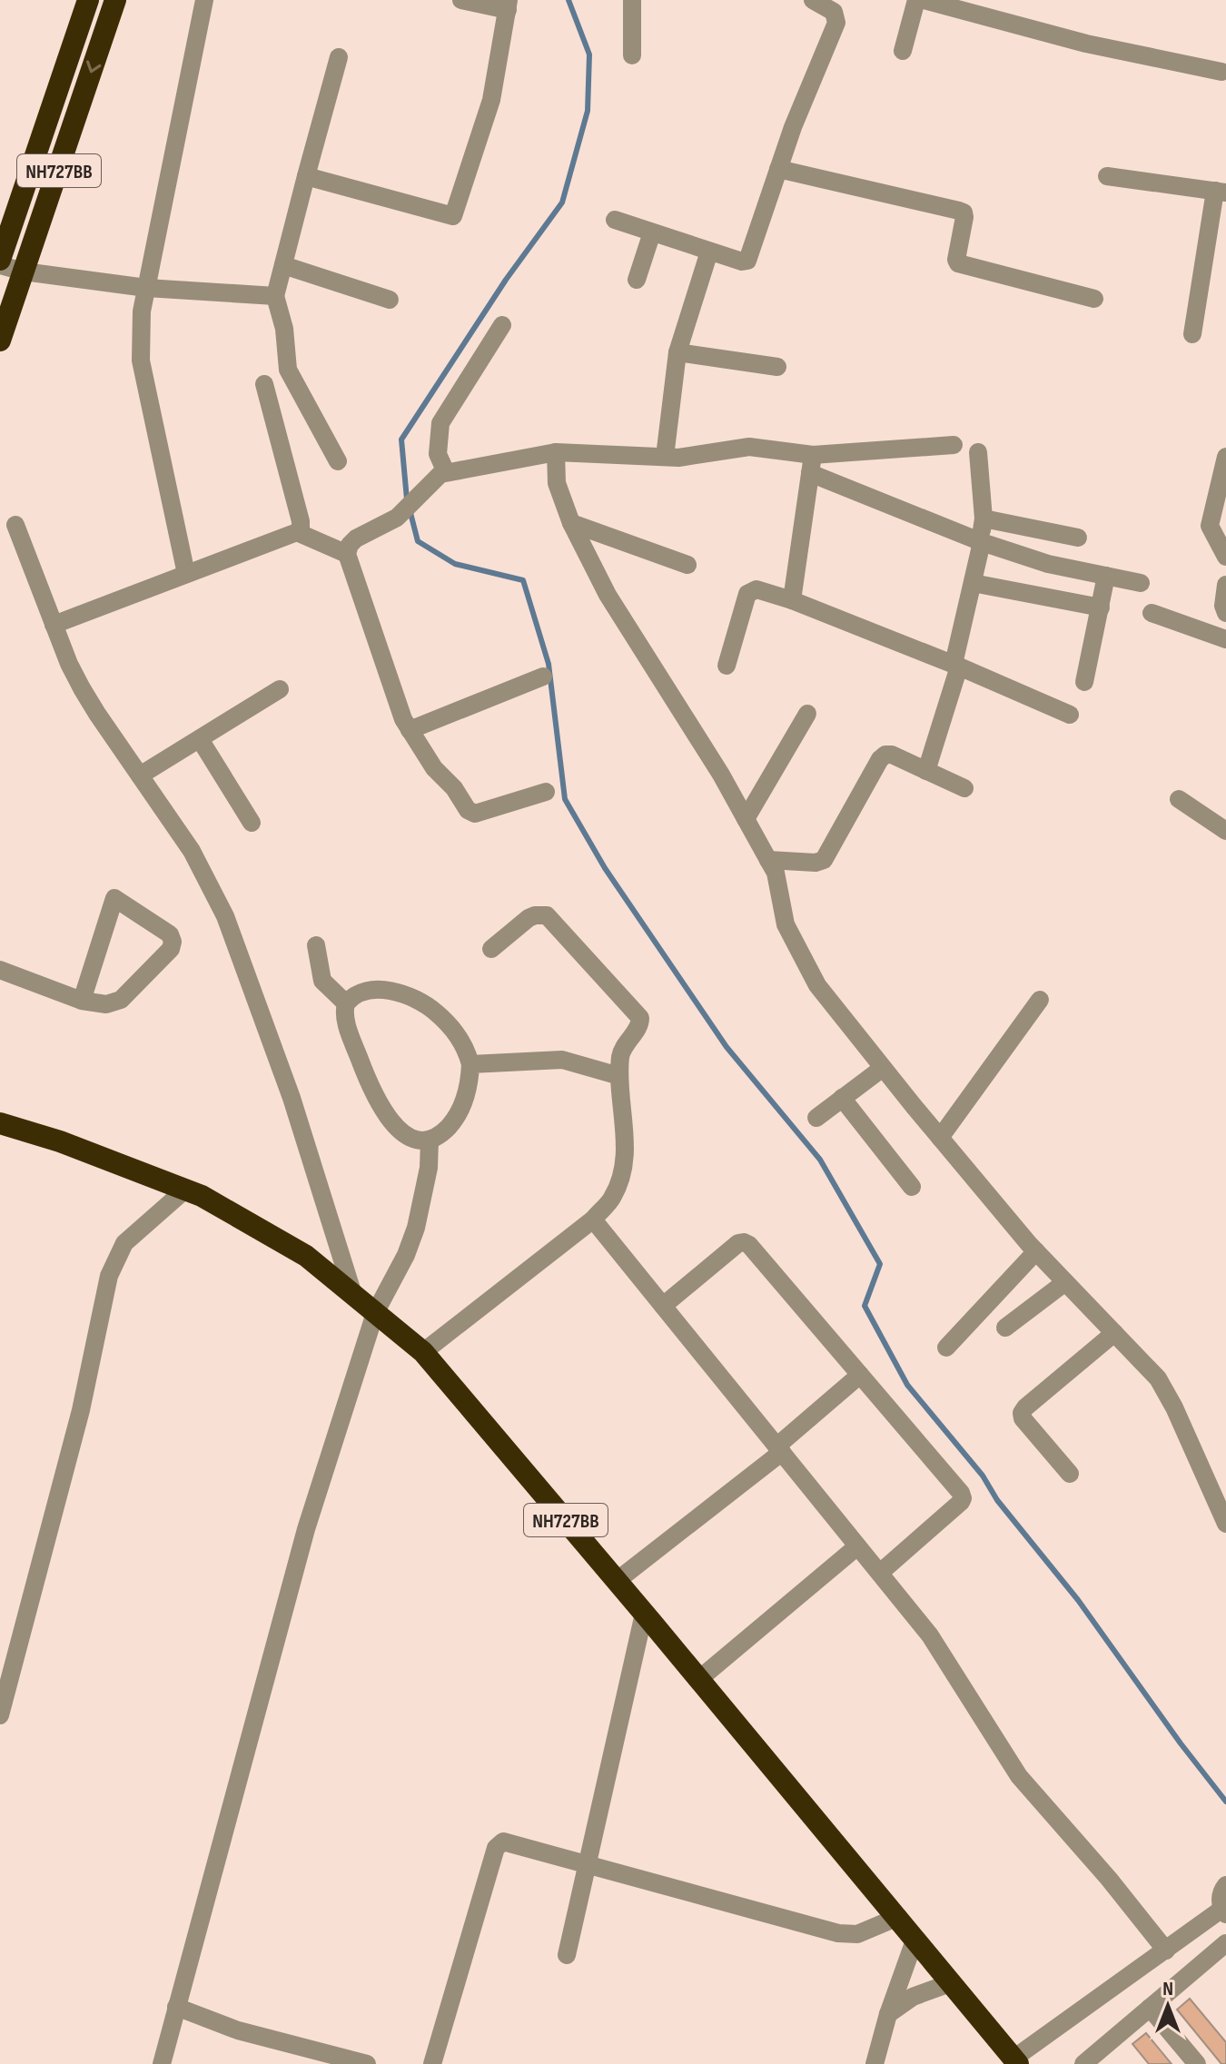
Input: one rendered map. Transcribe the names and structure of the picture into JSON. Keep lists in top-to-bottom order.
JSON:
{
  "streets": {
    "highway": ["NH727BB"]
  },
  "north": "top"
}
